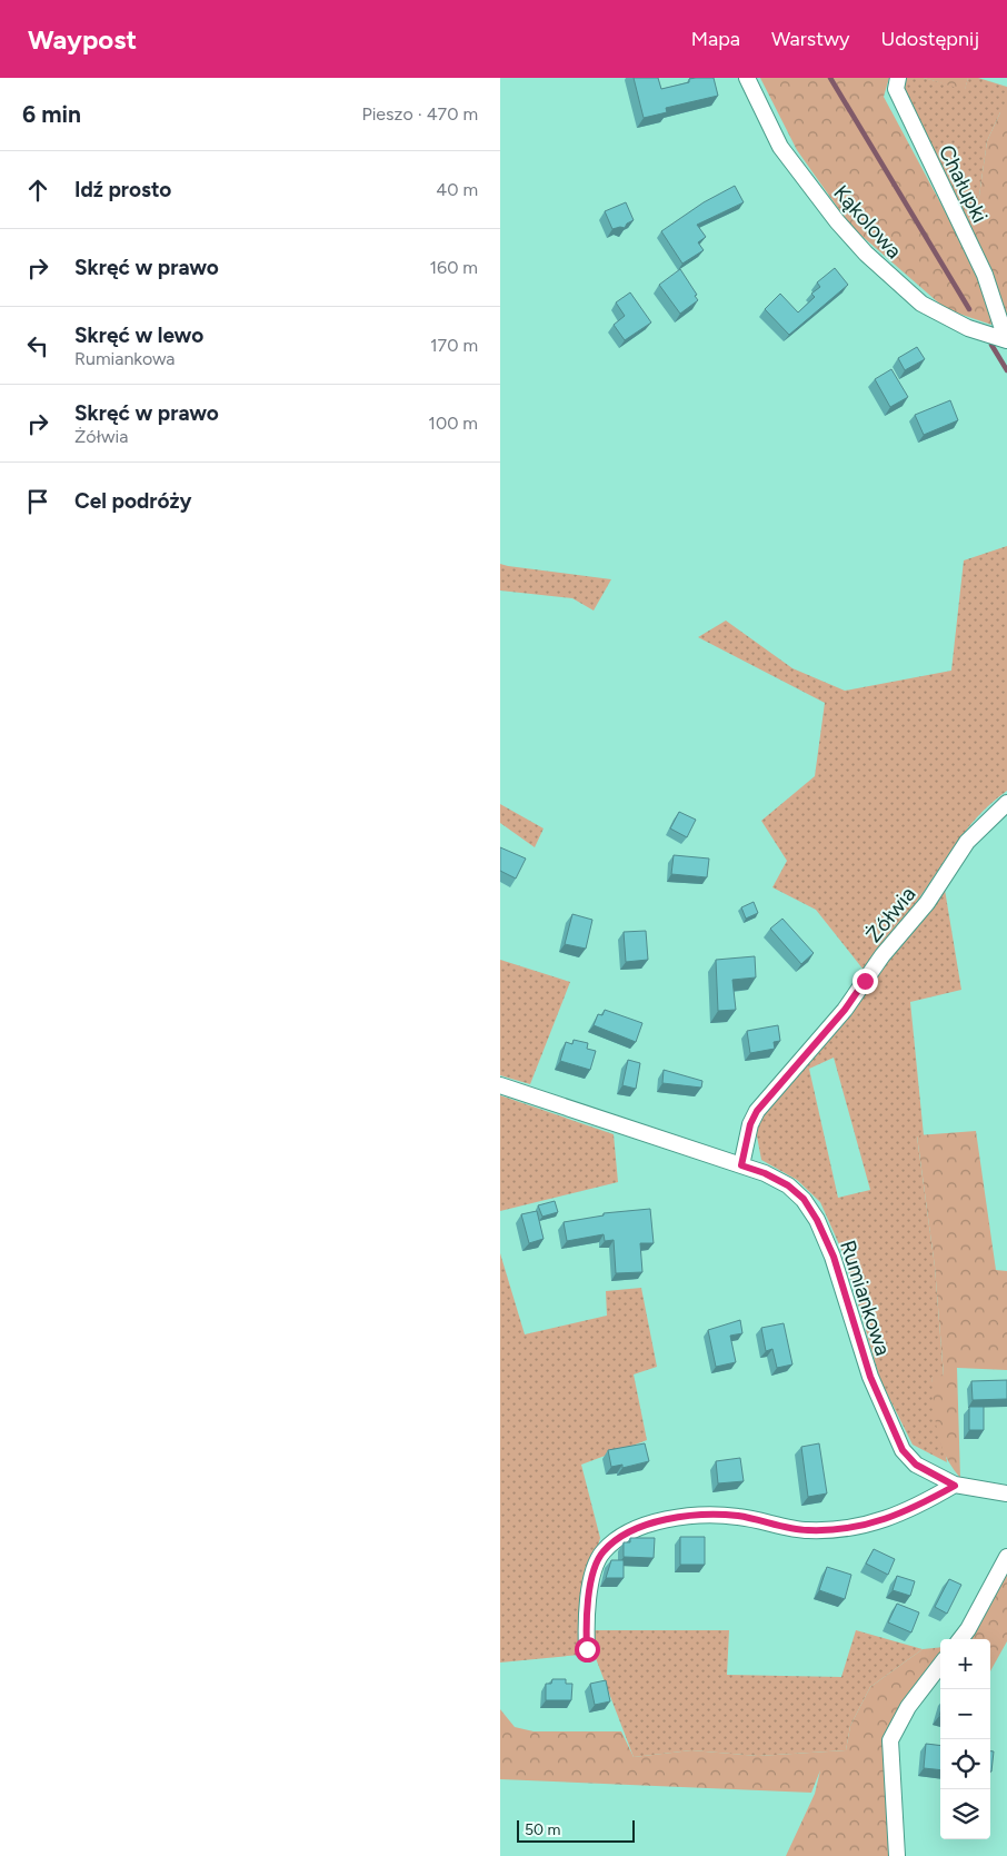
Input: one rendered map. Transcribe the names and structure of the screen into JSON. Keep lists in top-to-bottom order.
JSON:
{
  "streets": {
    "street": [
      "Chałupki",
      "Kąkolowa",
      "Żółwia",
      "Rumiankowa"
    ]
  },
  "crossings": [
    ["Chałupki", "Kąkolowa"],
    ["Żółwia", "Rumiankowa"]
  ],
  "scale_bar": "50 m",
  "page": {
    "header": "Waypost",
    "nav": ["Mapa", "Warstwy", "Udostępnij"],
    "heading": ["6 min", "Pieszo · 470 m"],
    "list": [
      ["Idź prosto", "40 m"],
      ["Skręć w prawo", "160 m"],
      ["Skręć w lewo", "Rumiankowa", "170 m"],
      ["Skręć w prawo", "Żółwia", "100 m"],
      "Cel podróży"
    ],
    "map_buttons": ["+", "−"],
    "scale": "50 m"
  }
}
